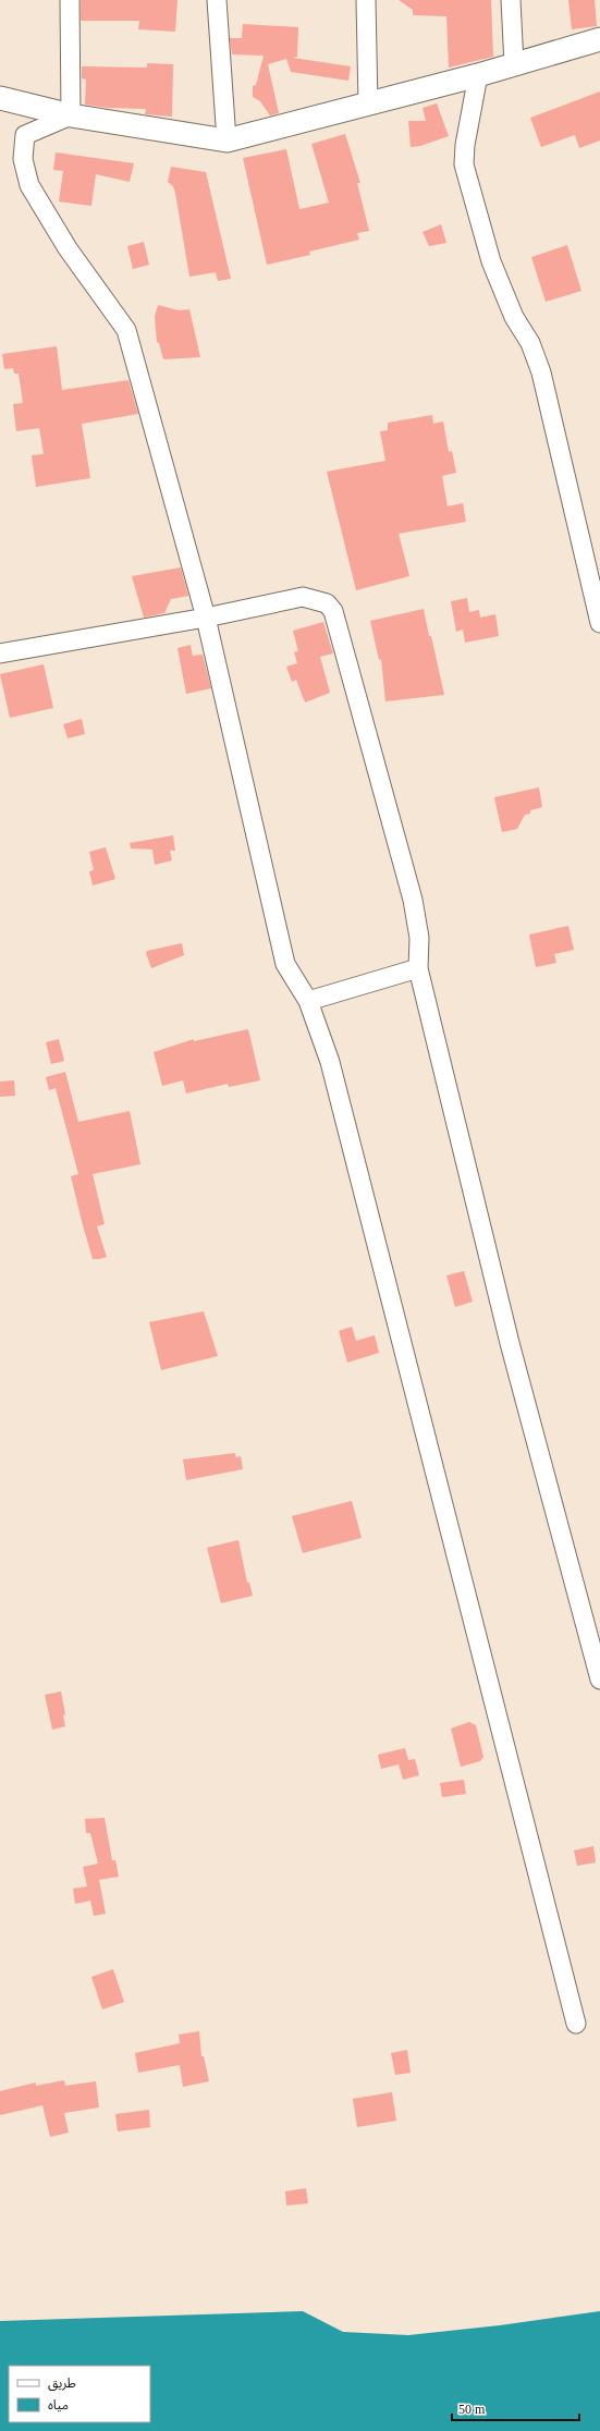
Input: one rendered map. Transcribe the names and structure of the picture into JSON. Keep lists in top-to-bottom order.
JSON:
{
  "legend": ["طريق", "مياه"],
  "scale_bar": "50 m"
}
